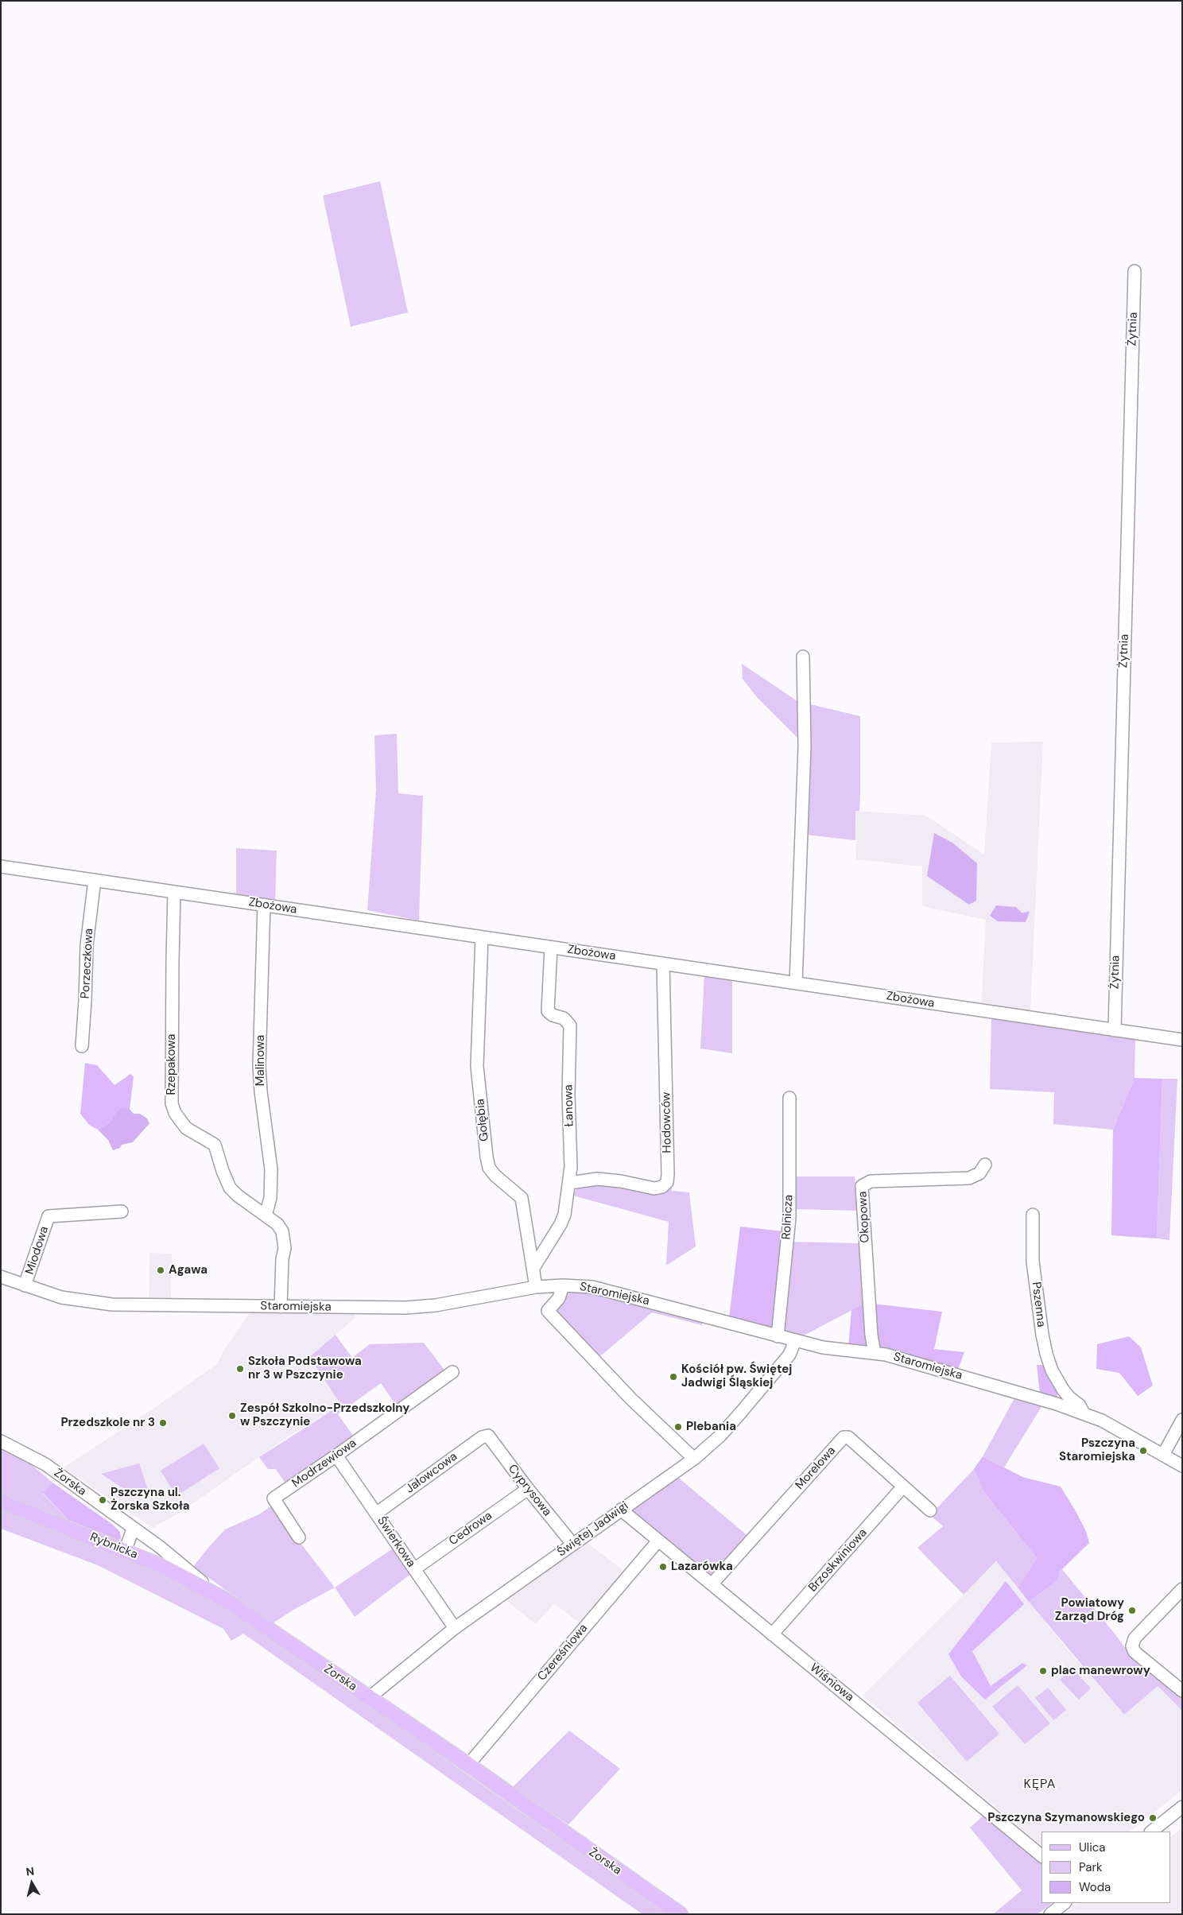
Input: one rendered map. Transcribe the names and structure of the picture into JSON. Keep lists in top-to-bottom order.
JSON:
{
  "streets": {
    "main road": ["Żorska", "Rybnicka"],
    "street": [
      "Żytnia",
      "Zbożowa",
      "Porzeczkowa",
      "Malinowa",
      "Rzepakowa",
      "Łanowa",
      "Gołębia",
      "Hodowców",
      "Rolnicza",
      "Okopowa",
      "Miodowa",
      "Staromiejska",
      "Pszenna",
      "Modrzewiowa",
      "Morelowa",
      "Jałowcowa",
      "Cyprysowa",
      "Cedrowa",
      "Świętej Jadwigi",
      "Świerkowa",
      "Brzoskwiniowa",
      "Czereśniowa",
      "Wiśniowa"
    ]
  },
  "crossings": [
    ["Żytnia", "Zbożowa"],
    ["Zbożowa", "Porzeczkowa"],
    ["Zbożowa", "Malinowa"],
    ["Zbożowa", "Rzepakowa"],
    ["Zbożowa", "Łanowa"],
    ["Zbożowa", "Gołębia"],
    ["Zbożowa", "Hodowców"],
    ["Malinowa", "Rzepakowa"],
    ["Rzepakowa", "Staromiejska"],
    ["Łanowa", "Gołębia"],
    ["Łanowa", "Hodowców"],
    ["Gołębia", "Staromiejska"],
    ["Rolnicza", "Staromiejska"],
    ["Okopowa", "Staromiejska"],
    ["Miodowa", "Staromiejska"],
    ["Staromiejska", "Pszenna"],
    ["Staromiejska", "Świętej Jadwigi"],
    ["Modrzewiowa", "Świerkowa"],
    ["Morelowa", "Brzoskwiniowa"],
    ["Morelowa", "Wiśniowa"],
    ["Jałowcowa", "Cyprysowa"],
    ["Jałowcowa", "Świerkowa"],
    ["Żorska", "Świętej Jadwigi"],
    ["Żorska", "Rybnicka"],
    ["Żorska", "Czereśniowa"],
    ["Cyprysowa", "Cedrowa"],
    ["Cyprysowa", "Świętej Jadwigi"],
    ["Cedrowa", "Świerkowa"],
    ["Świętej Jadwigi", "Świerkowa"],
    ["Świętej Jadwigi", "Wiśniowa"],
    ["Brzoskwiniowa", "Wiśniowa"],
    ["Czereśniowa", "Wiśniowa"]
  ],
  "districts": ["KĘPA"],
  "places": [
    "Agawa",
    "Szkoła Podstawowa nr 3 w Pszczynie",
    "Kościół pw. Świętej Jadwigi Śląskiej",
    "Zespół Szkolno-Przedszkolny w Pszczynie",
    "Przedszkole nr 3",
    "Plebania",
    "Pszczyna Staromiejska",
    "Pszczyna ul. Żorska Szkoła",
    "Lazarówka",
    "Powiatowy Zarząd Dróg",
    "plac manewrowy",
    "Pszczyna Szymanowskiego"
  ],
  "legend": ["Ulica", "Park", "Woda"],
  "north": "top"
}
